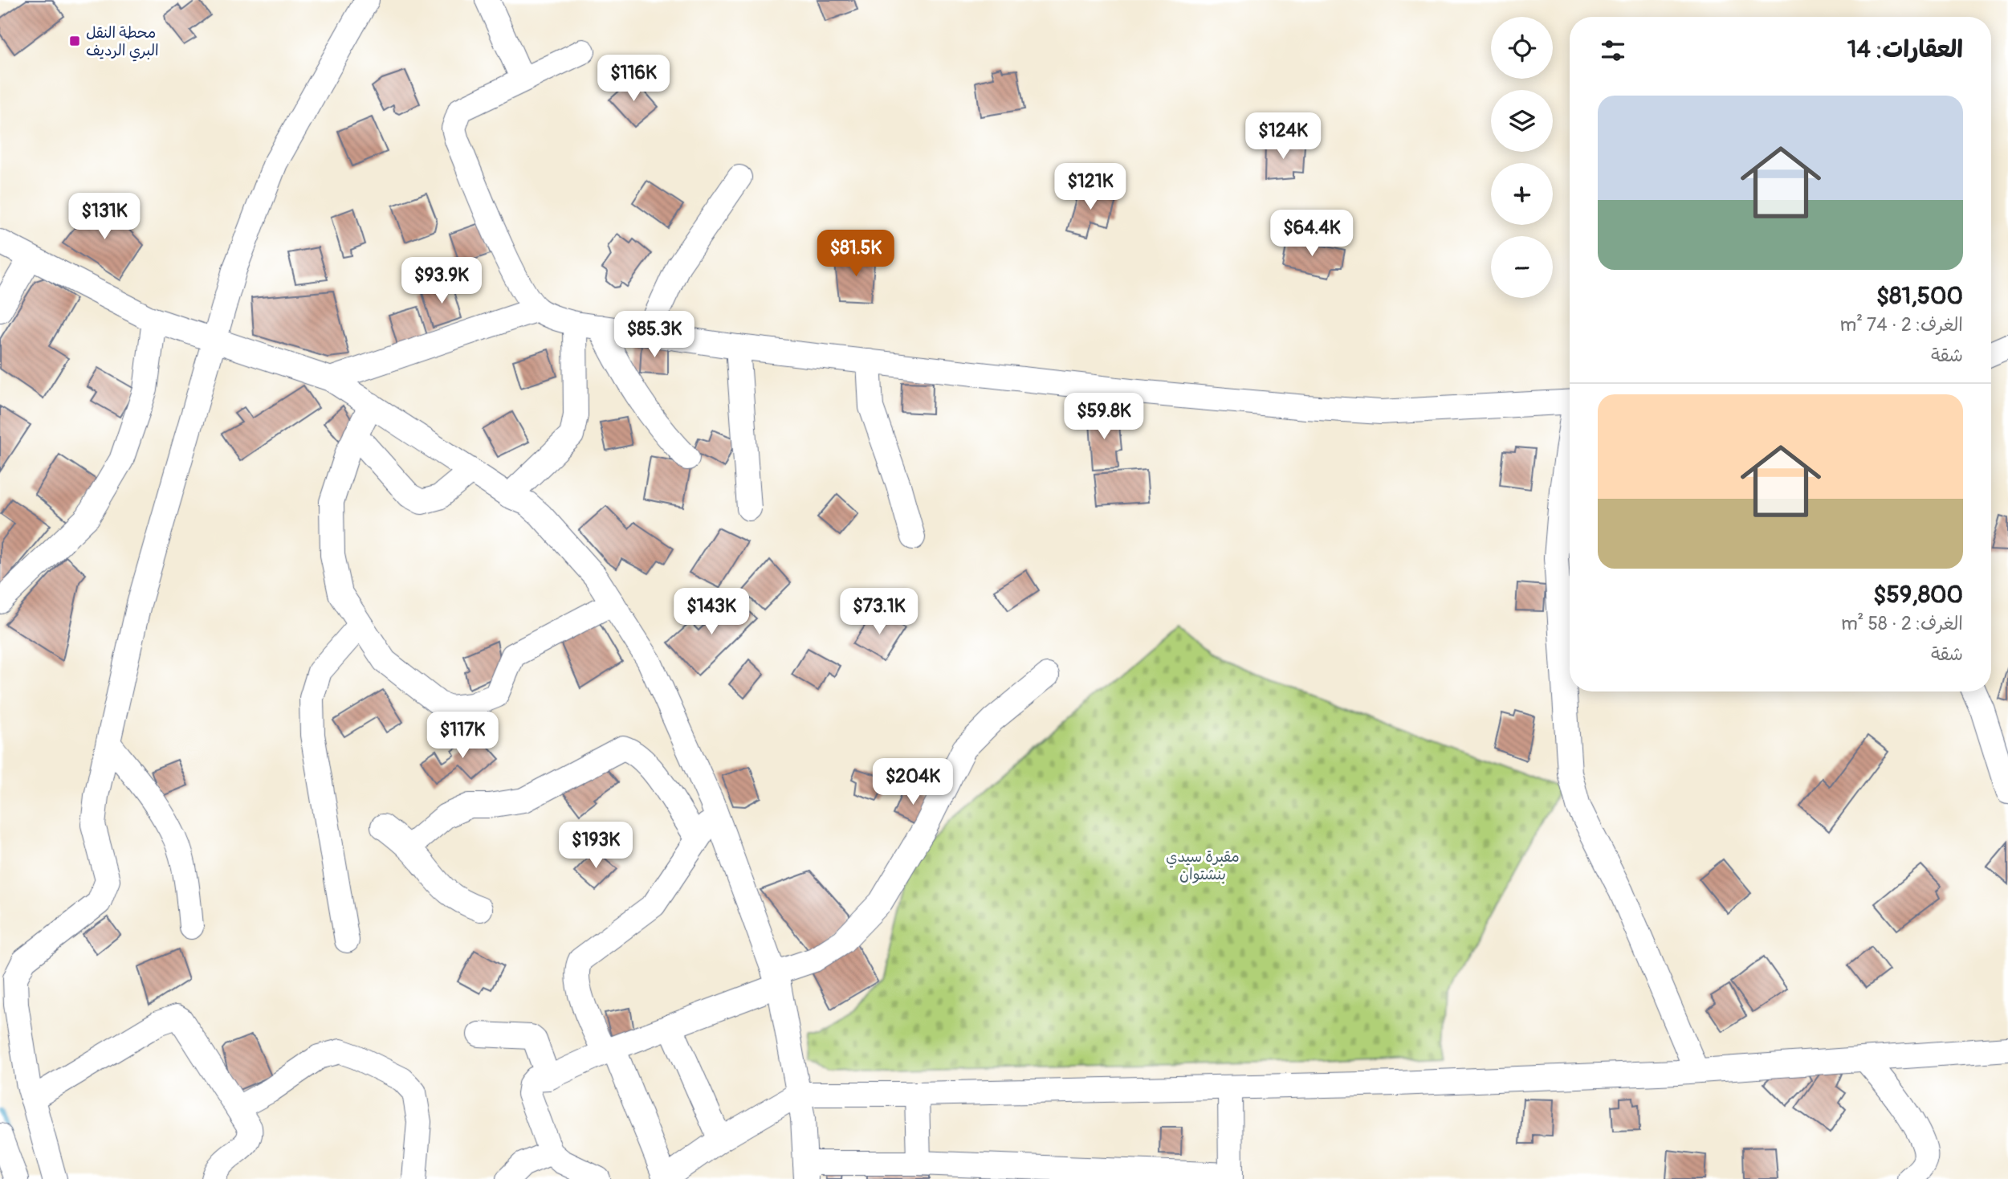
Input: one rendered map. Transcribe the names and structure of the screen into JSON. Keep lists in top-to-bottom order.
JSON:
{
  "parks": ["مقبرة سيدي بنشتوان"],
  "places": {
    "transit": ["محطة النقل البري الرديف"]
  },
  "page": {
    "map_buttons": ["+", "−"],
    "heading": "العقارات: 14",
    "price": [
      "$116K",
      "$124K",
      "$121K",
      "$131K",
      "$64.4K",
      "$81.5K",
      "$93.9K",
      "$85.3K",
      "$59.8K",
      "$143K",
      "$73.1K",
      "$117K",
      "$204K",
      "$193K"
    ],
    "list": [
      {
        "name": "$81,500",
        "note": "الغرف: 2 · 74 m² · شقة"
      },
      {
        "name": "$59,800",
        "note": "الغرف: 2 · 58 m² · شقة"
      }
    ]
  }
}
